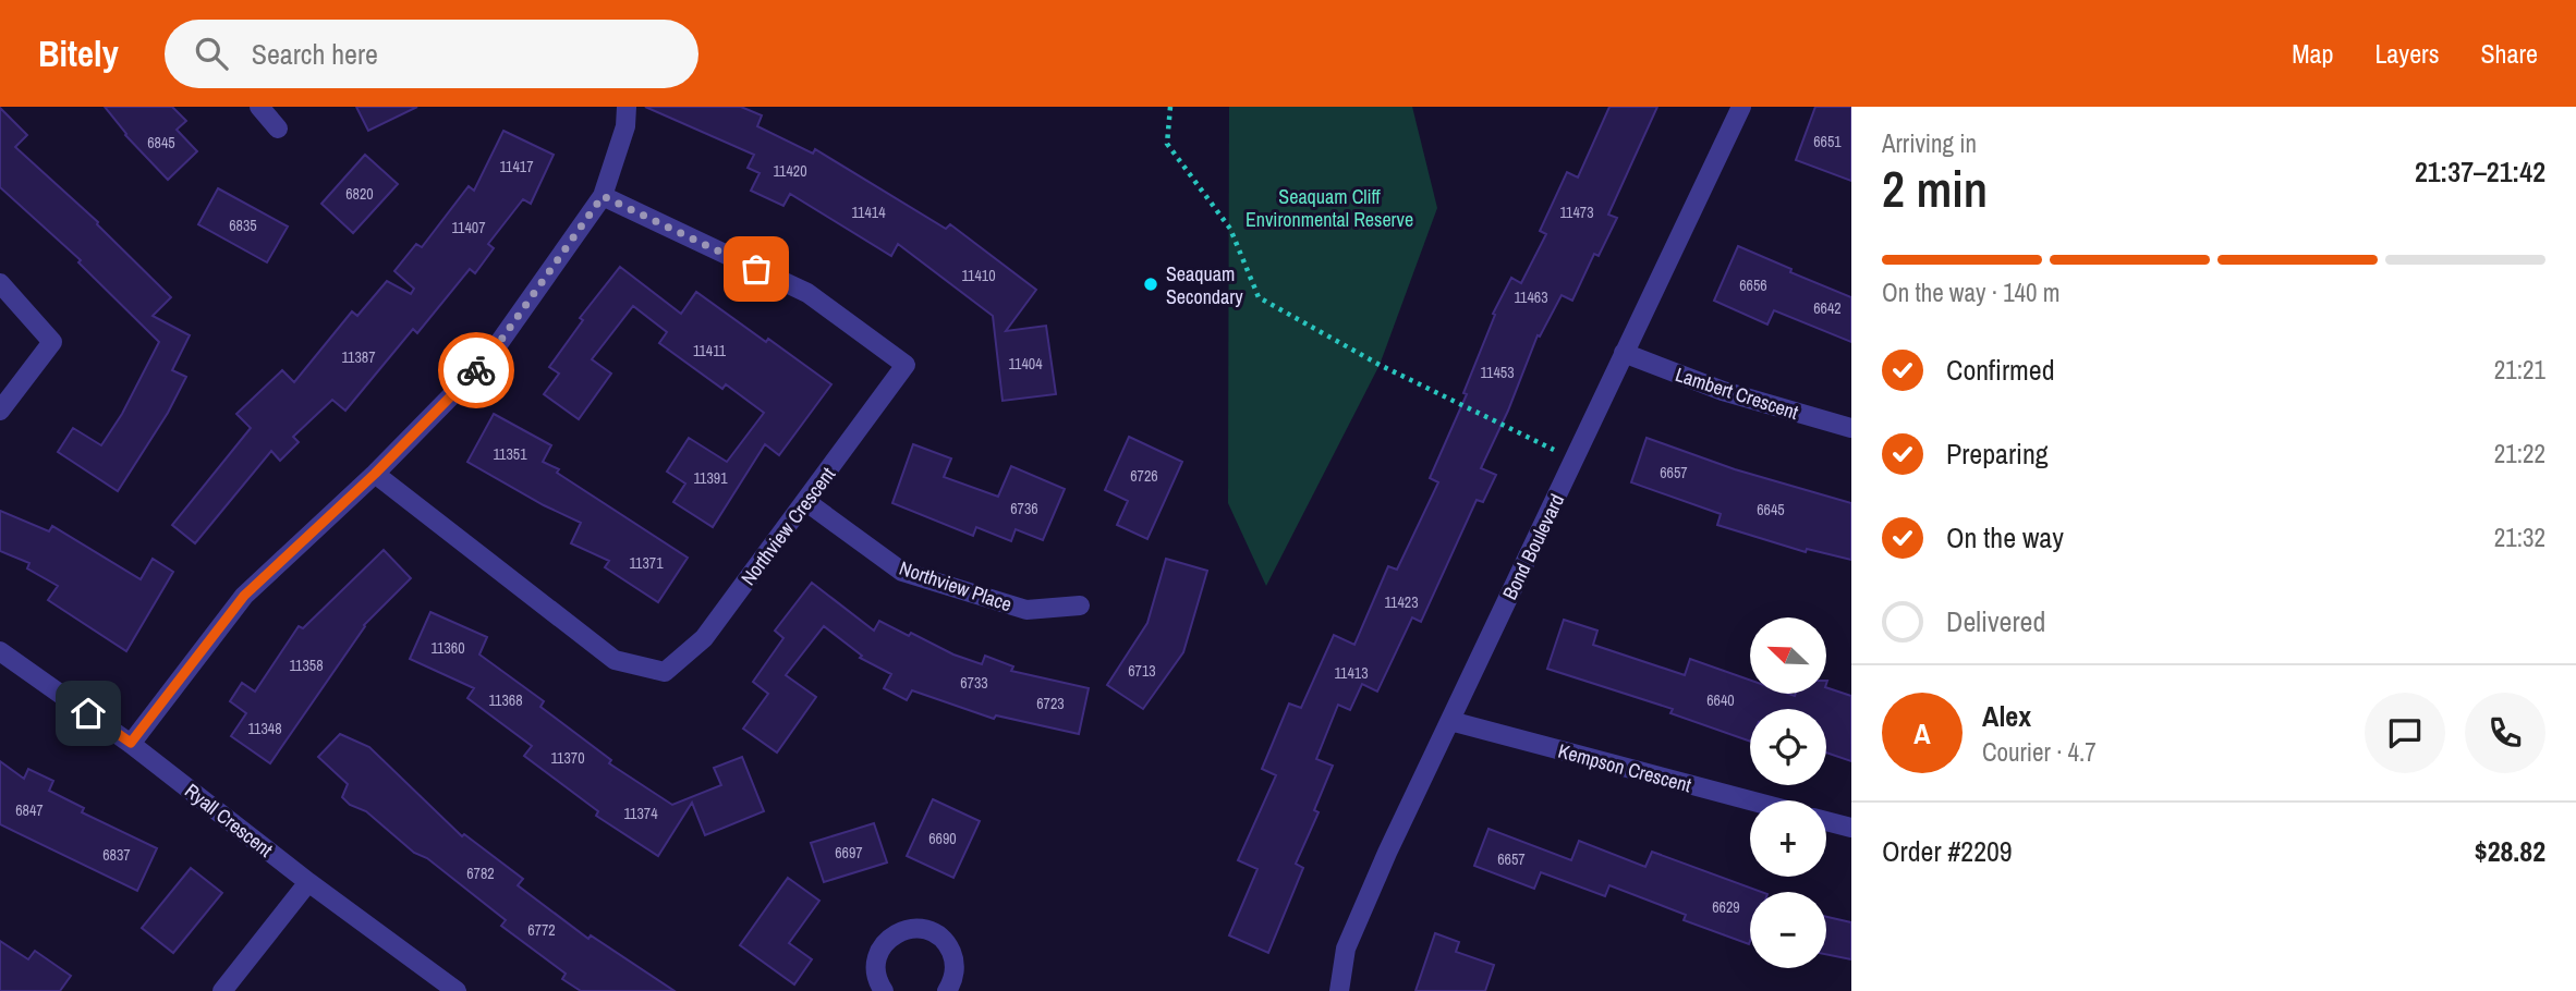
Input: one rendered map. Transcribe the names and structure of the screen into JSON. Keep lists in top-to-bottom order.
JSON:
{
  "streets": {
    "street": [
      "Lambert Crescent",
      "Northview Crescent",
      "Bond Boulevard",
      "Northview Place",
      "Kempson Crescent",
      "Ryall Crescent"
    ]
  },
  "crossings": [
    ["Lambert Crescent", "Bond Boulevard"],
    ["Northview Crescent", "Northview Place"],
    ["Bond Boulevard", "Kempson Crescent"]
  ],
  "parks": ["Seaquam Cliff Environmental Reserve"],
  "places": ["Seaquam Secondary"],
  "house_numbers": [
    "6651",
    "6845",
    "11417",
    "11420",
    "6820",
    "11414",
    "11473",
    "6835",
    "11407",
    "11410",
    "6656",
    "11463",
    "6642",
    "11411",
    "11387",
    "11404",
    "11453",
    "11351",
    "6657",
    "6726",
    "11391",
    "6736",
    "6645",
    "11371",
    "11423",
    "11360",
    "11358",
    "6713",
    "11413",
    "6733",
    "11368",
    "6640",
    "6723",
    "11348",
    "11370",
    "6847",
    "11374",
    "6690",
    "6697",
    "6837",
    "6657",
    "6782",
    "6629",
    "6772"
  ],
  "north": "top left",
  "page": {
    "header": "Bitely",
    "search": "Search here",
    "nav": ["Map", "Layers", "Share"],
    "heading": ["2 min", "Arriving in", "21:37–21:42"],
    "panel": [
      "Alex",
      "Courier · 4.7",
      "Order #2209",
      "$28.82"
    ],
    "bar": "On the way · 140 m",
    "list": [
      ["Confirmed", "21:21"],
      ["Preparing", "21:22"],
      ["On the way", "21:32"],
      "Delivered"
    ],
    "map_buttons": ["+", "−"],
    "round": "A"
  }
}
